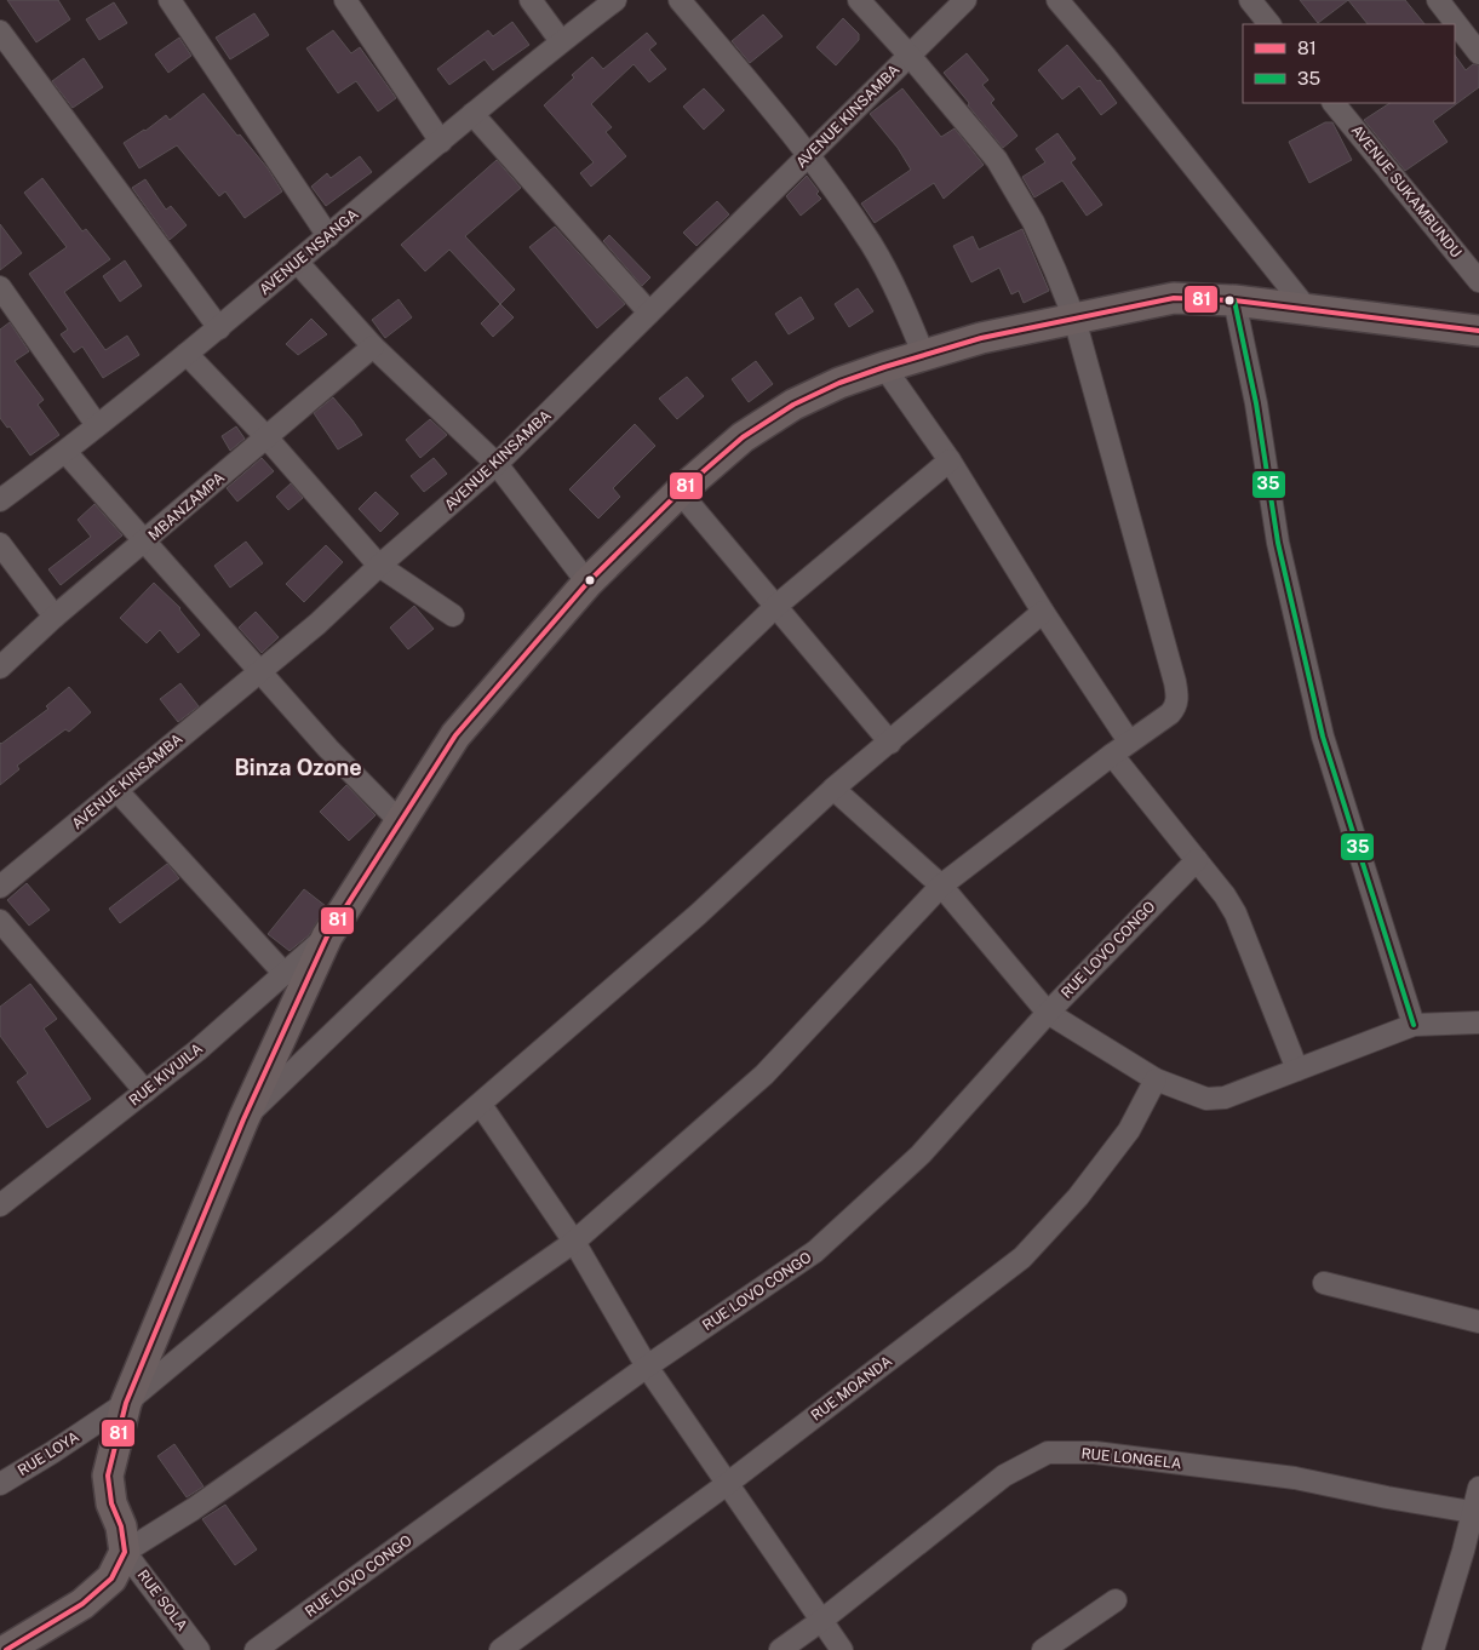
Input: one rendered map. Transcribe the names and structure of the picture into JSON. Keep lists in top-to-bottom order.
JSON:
{
  "streets": {
    "street": [
      "AVENUE KINSAMBA",
      "AVENUE SUKAMBUNDU",
      "AVENUE NSANGA",
      "MBANZAMPA",
      "RUE LOVO CONGO",
      "RUE KIVUILA",
      "RUE MOANDA",
      "RUE LOYA",
      "RUE LONGELA",
      "RUE SOLA"
    ]
  },
  "districts": ["Binza Ozone"],
  "lines": ["transit line 81", "transit line 35"],
  "legend": ["81", "35"]
}
